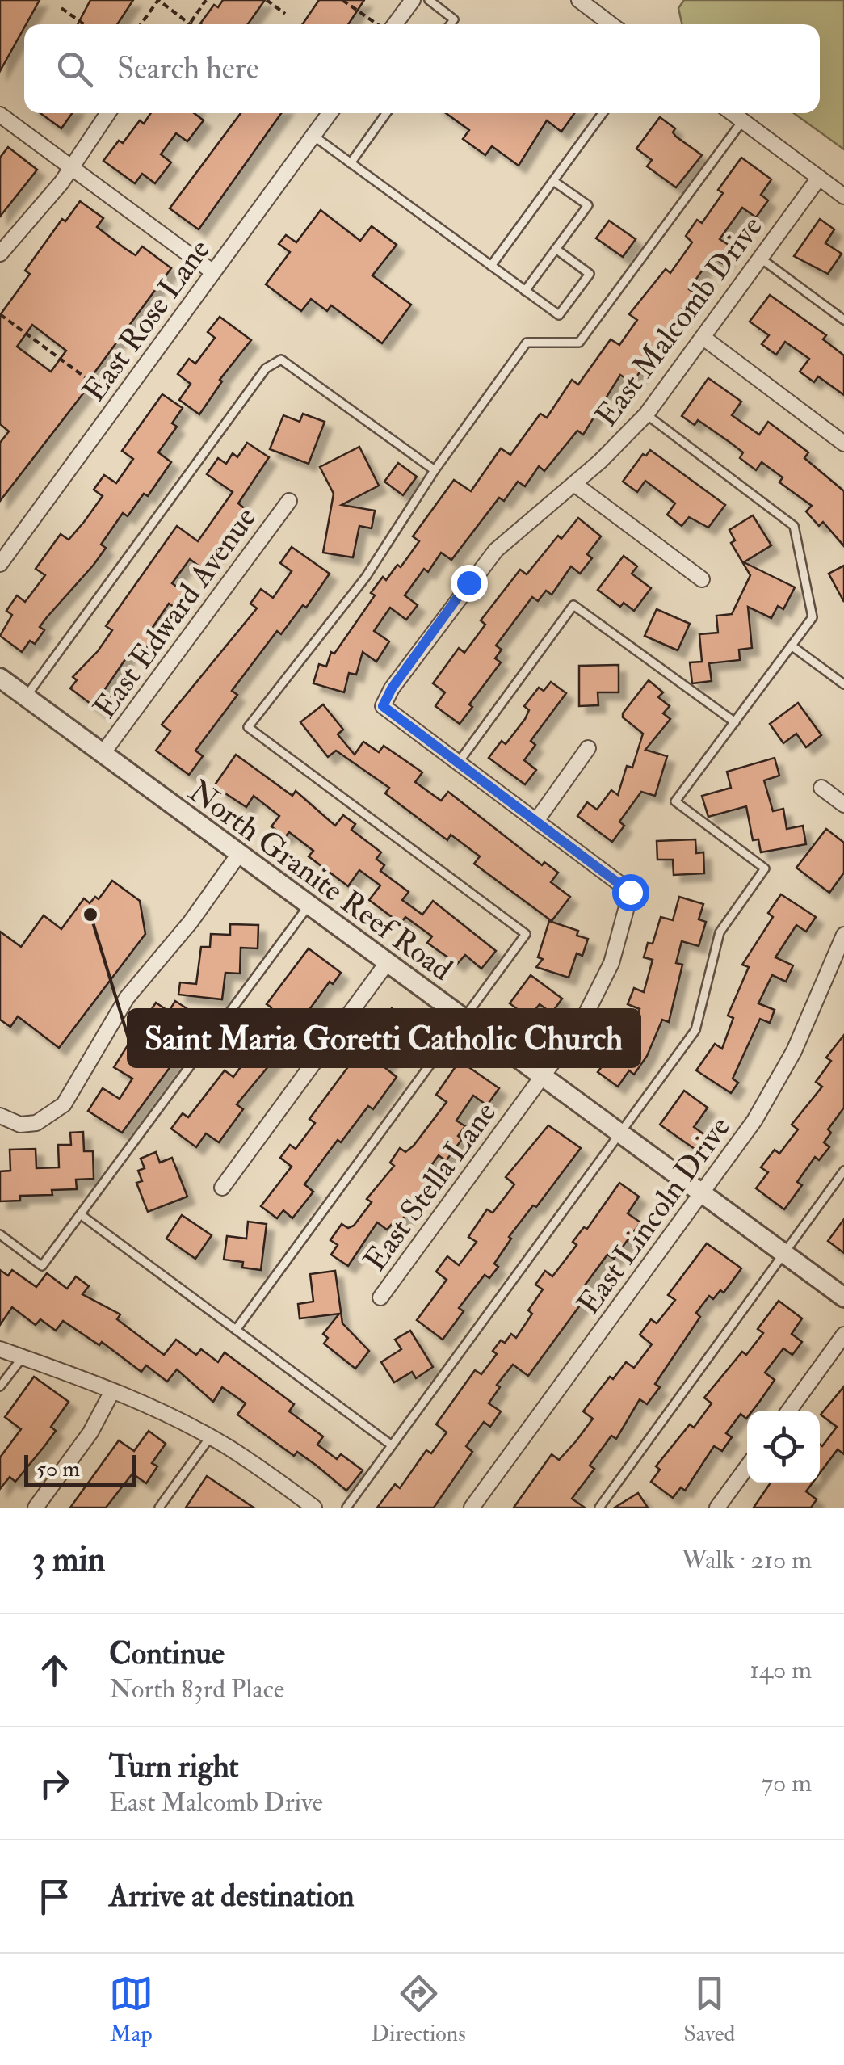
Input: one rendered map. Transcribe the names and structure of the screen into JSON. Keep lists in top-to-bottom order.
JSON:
{
  "streets": {
    "street": [
      "East Rose Lane",
      "East Malcomb Drive",
      "East Edward Avenue",
      "North Granite Reef Road",
      "East Stella Lane",
      "East Lincoln Drive"
    ]
  },
  "crossings": [
    ["East Edward Avenue", "North Granite Reef Road"],
    ["North Granite Reef Road", "East Stella Lane"],
    ["North Granite Reef Road", "East Lincoln Drive"]
  ],
  "places": ["Saint Maria Goretti Catholic Church"],
  "scale_bar": "50 m",
  "page": {
    "search": "Search here",
    "scale": "50 m",
    "heading": ["3 min", "Walk · 210 m"],
    "list": [
      ["Continue", "North 83rd Place", "140 m"],
      ["Turn right", "East Malcomb Drive", "70 m"],
      "Arrive at destination"
    ],
    "nav": ["Map", "Directions", "Saved"]
  }
}
